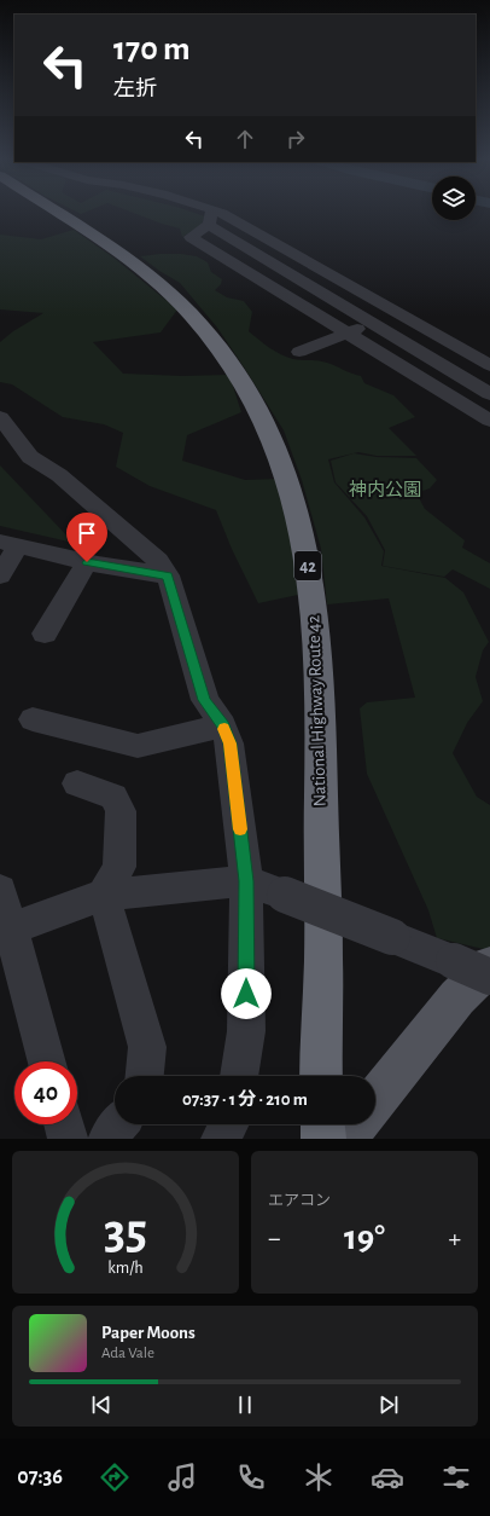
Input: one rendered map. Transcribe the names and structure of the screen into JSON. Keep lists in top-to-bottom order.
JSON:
{
  "streets": {
    "highway": ["42", "National Highway Route 42"]
  },
  "parks": ["神内公園"],
  "page": {
    "turn": ["170 m", "左折"],
    "limit": "40",
    "trip": "07:37 · 1 分 · 210 m",
    "tile": "エアコン",
    "heat": ["−", "19°", "+"],
    "song": ["Paper Moons", "Ada Vale"],
    "tabs": "07:36",
    "gauge": ["35", "km/h"]
  }
}
